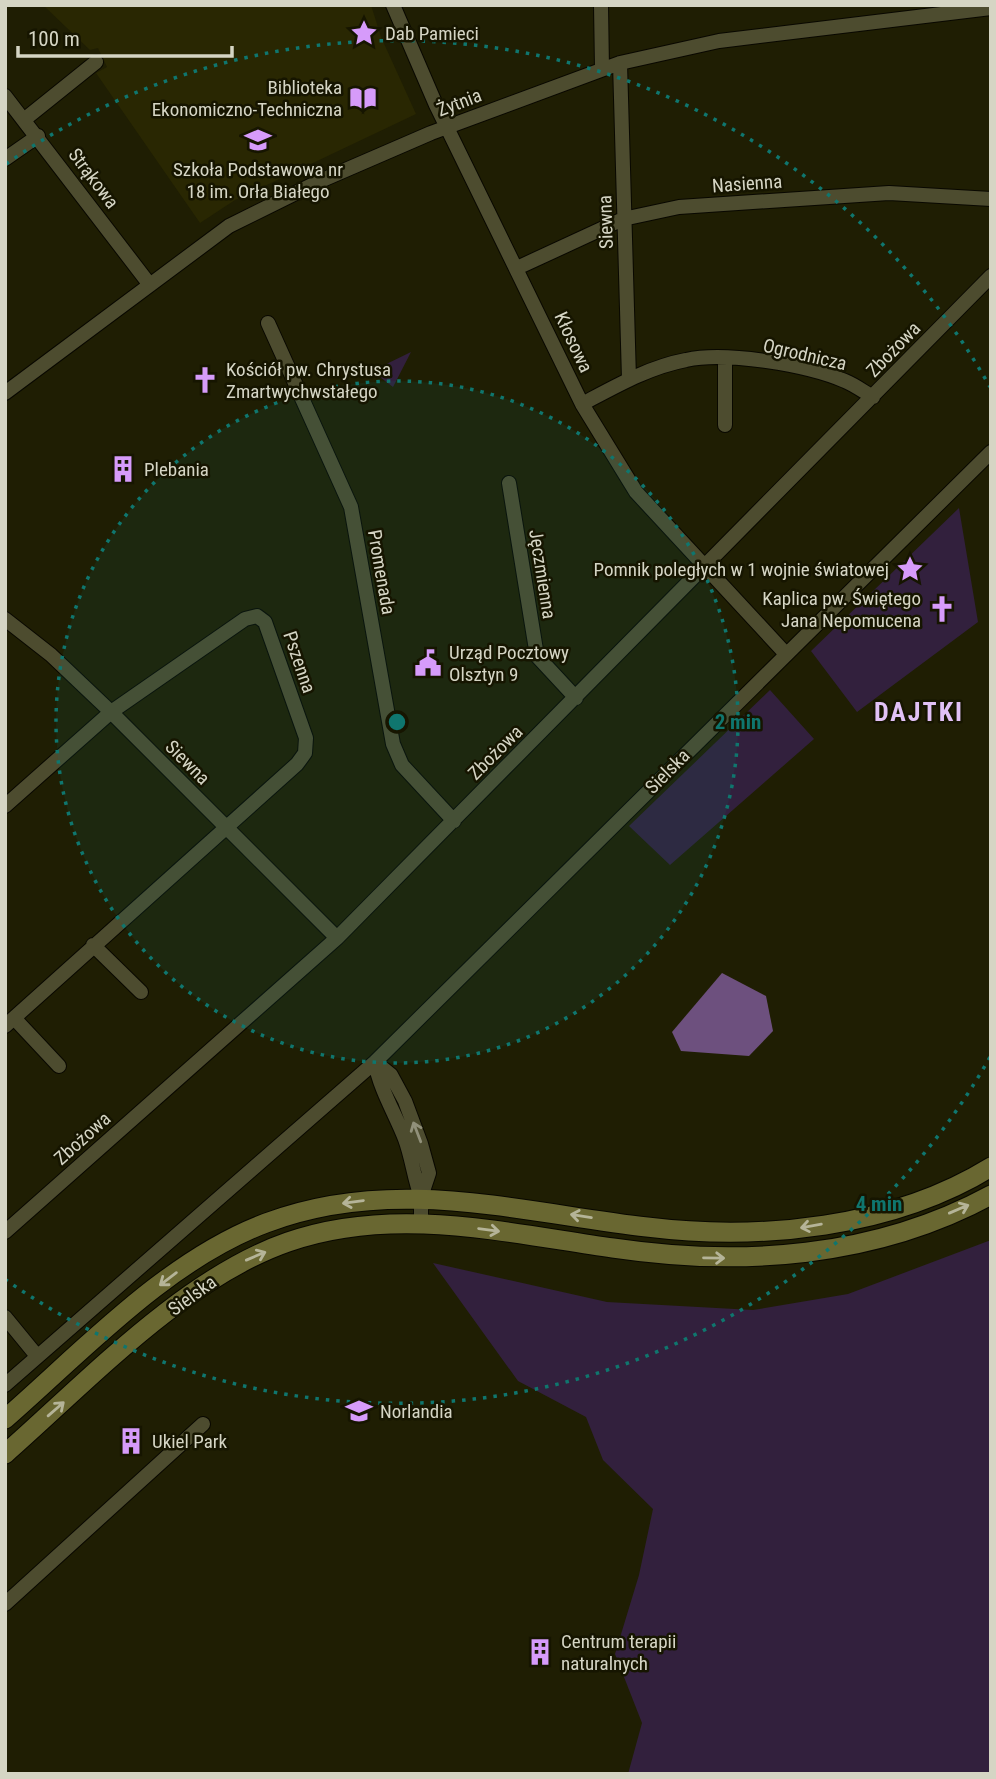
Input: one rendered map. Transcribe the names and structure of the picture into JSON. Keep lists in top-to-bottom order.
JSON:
{
  "streets": {
    "main road": ["Sielska"],
    "street": [
      "Żytnia",
      "Strąkowa",
      "Nasienna",
      "Siewna",
      "Kłosowa",
      "Zbożowa",
      "Ogrodnicza",
      "Promenada",
      "Jęczmienna",
      "Pszenna"
    ]
  },
  "crossings": [
    ["Żytnia", "Strąkowa"],
    ["Żytnia", "Siewna"],
    ["Żytnia", "Kłosowa"],
    ["Nasienna", "Siewna"],
    ["Nasienna", "Kłosowa"],
    ["Siewna", "Zbożowa"],
    ["Siewna", "Ogrodnicza"],
    ["Siewna", "Pszenna"],
    ["Kłosowa", "Zbożowa"],
    ["Kłosowa", "Ogrodnicza"],
    ["Kłosowa", "Sielska"],
    ["Zbożowa", "Ogrodnicza"],
    ["Zbożowa", "Promenada"],
    ["Zbożowa", "Jęczmienna"]
  ],
  "districts": ["DAJTKI"],
  "places": {
    "place": ["Dab Pamieci", "Pomnik poległych w 1 wojnie światowej"],
    "library": ["Biblioteka Ekonomiczno-Techniczna"],
    "school or university": ["Szkoła Podstawowa nr 18 im. Orła Białego", "Norlandia"],
    "church": ["Kościół pw. Chrystusa Zmartwychwstałego", "Kaplica pw. Świętego Jana Nepomucena"],
    "building": ["Plebania", "Ukiel Park", "Centrum terapii naturalnych"],
    "public building": ["Urząd Pocztowy Olsztyn 9"]
  },
  "scale_bar": "100 m",
  "rings": ["2 min", "4 min"]
}
